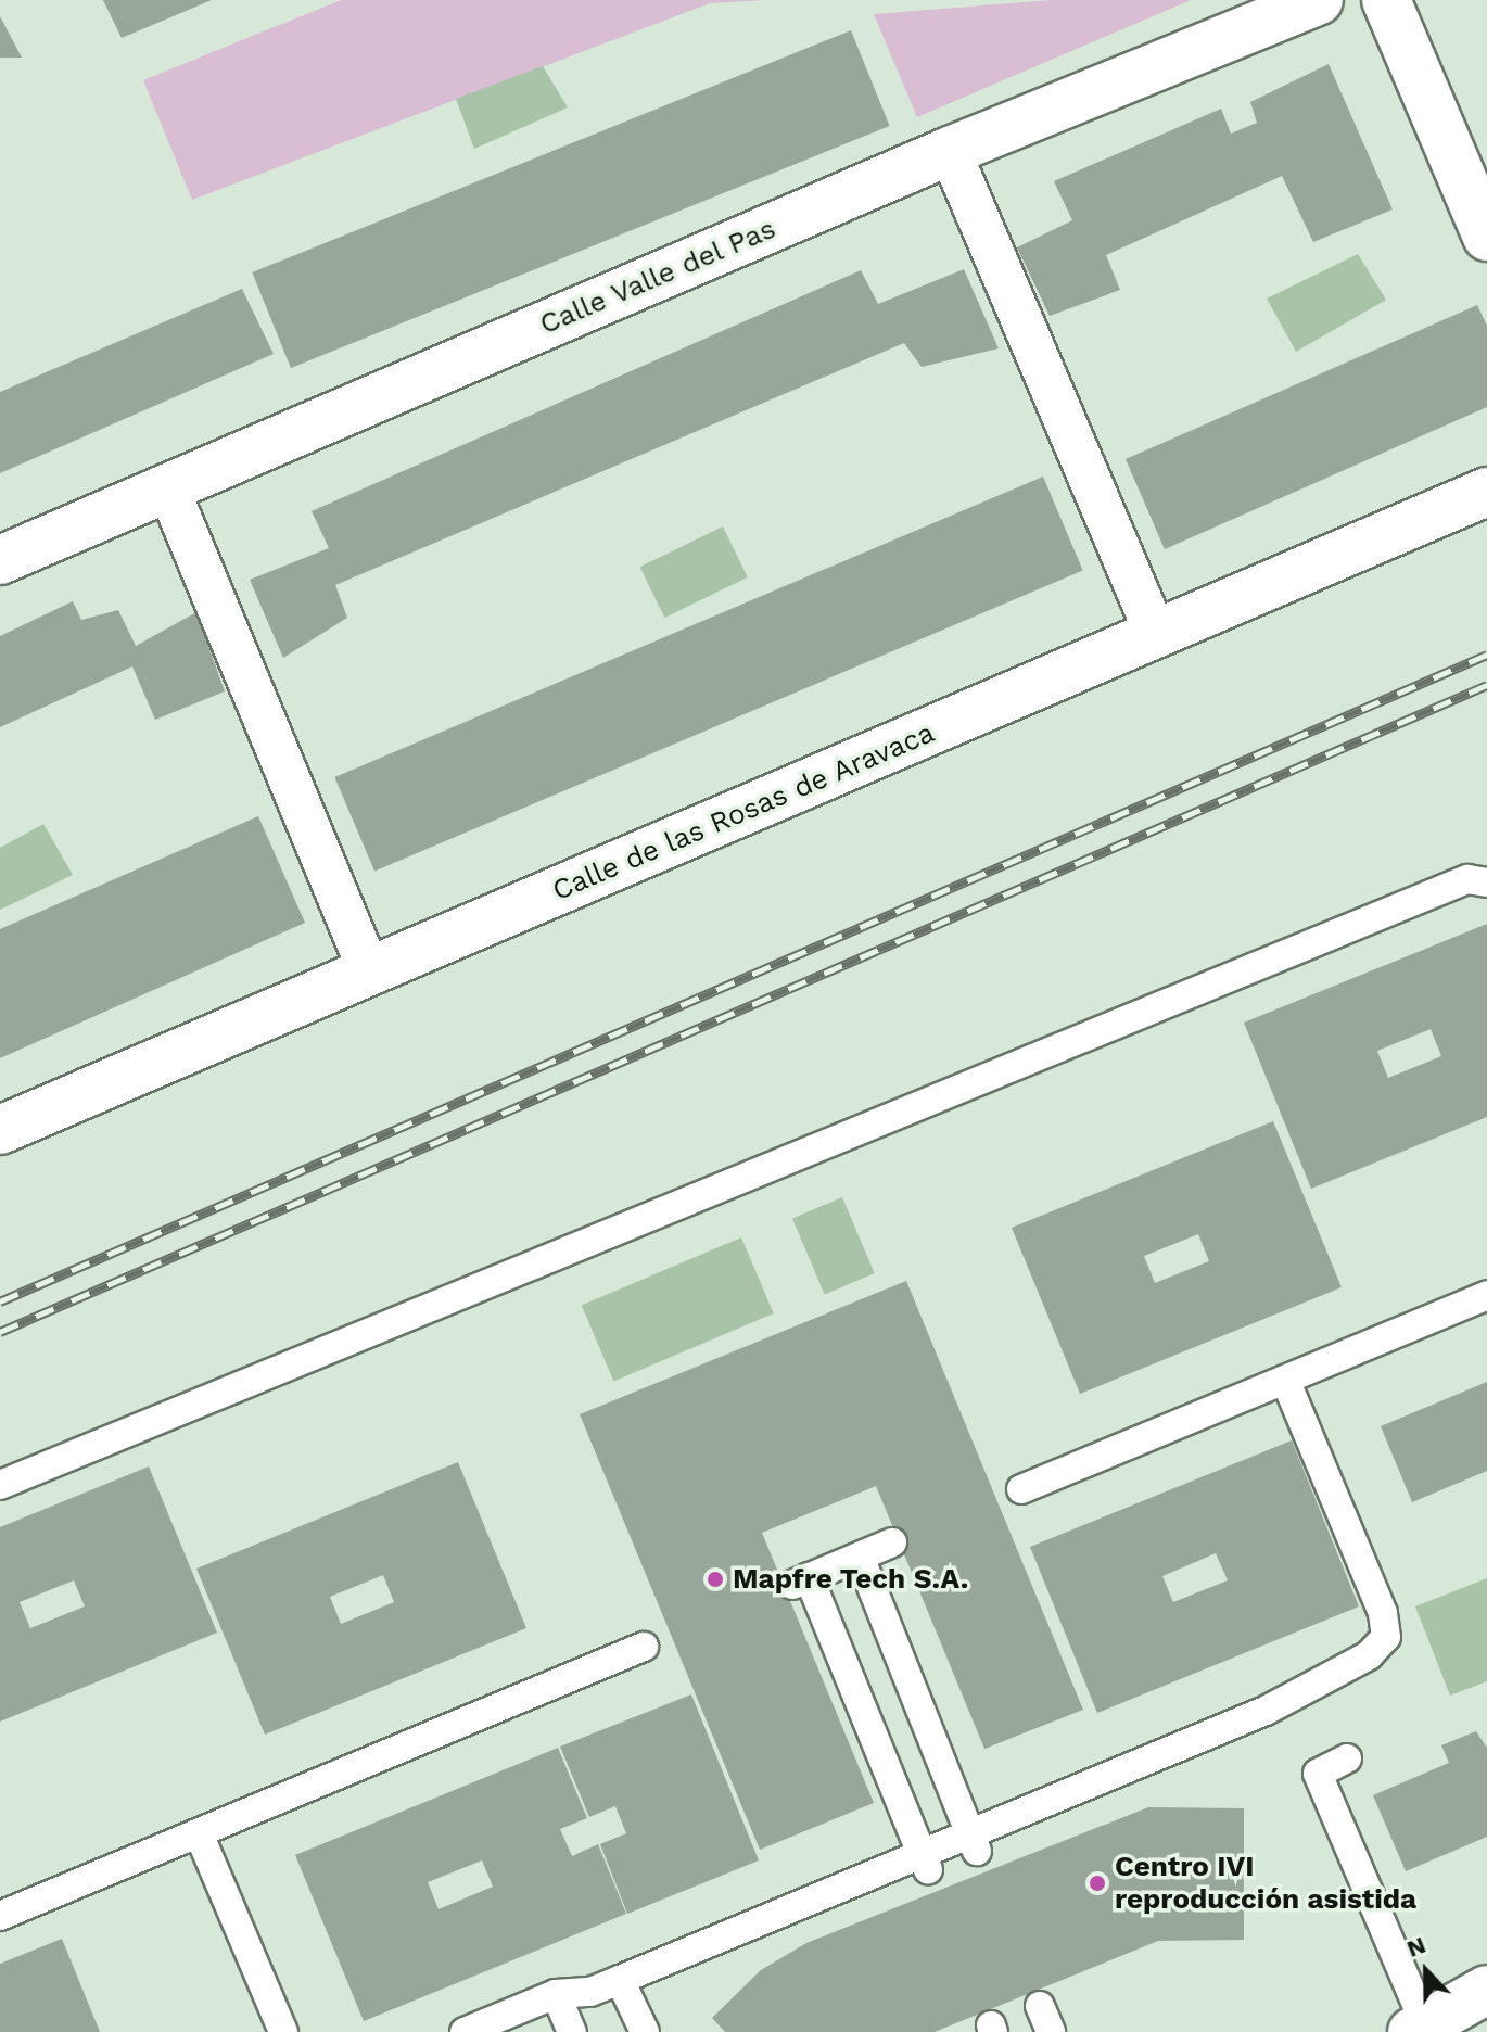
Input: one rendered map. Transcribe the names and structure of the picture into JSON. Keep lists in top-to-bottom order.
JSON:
{
  "streets": {
    "street": ["Calle Valle del Pas", "Calle de las Rosas de Aravaca"]
  },
  "places": ["Mapfre Tech S.A.", "Centro IVI reproducción asistida"],
  "north": "top"
}
